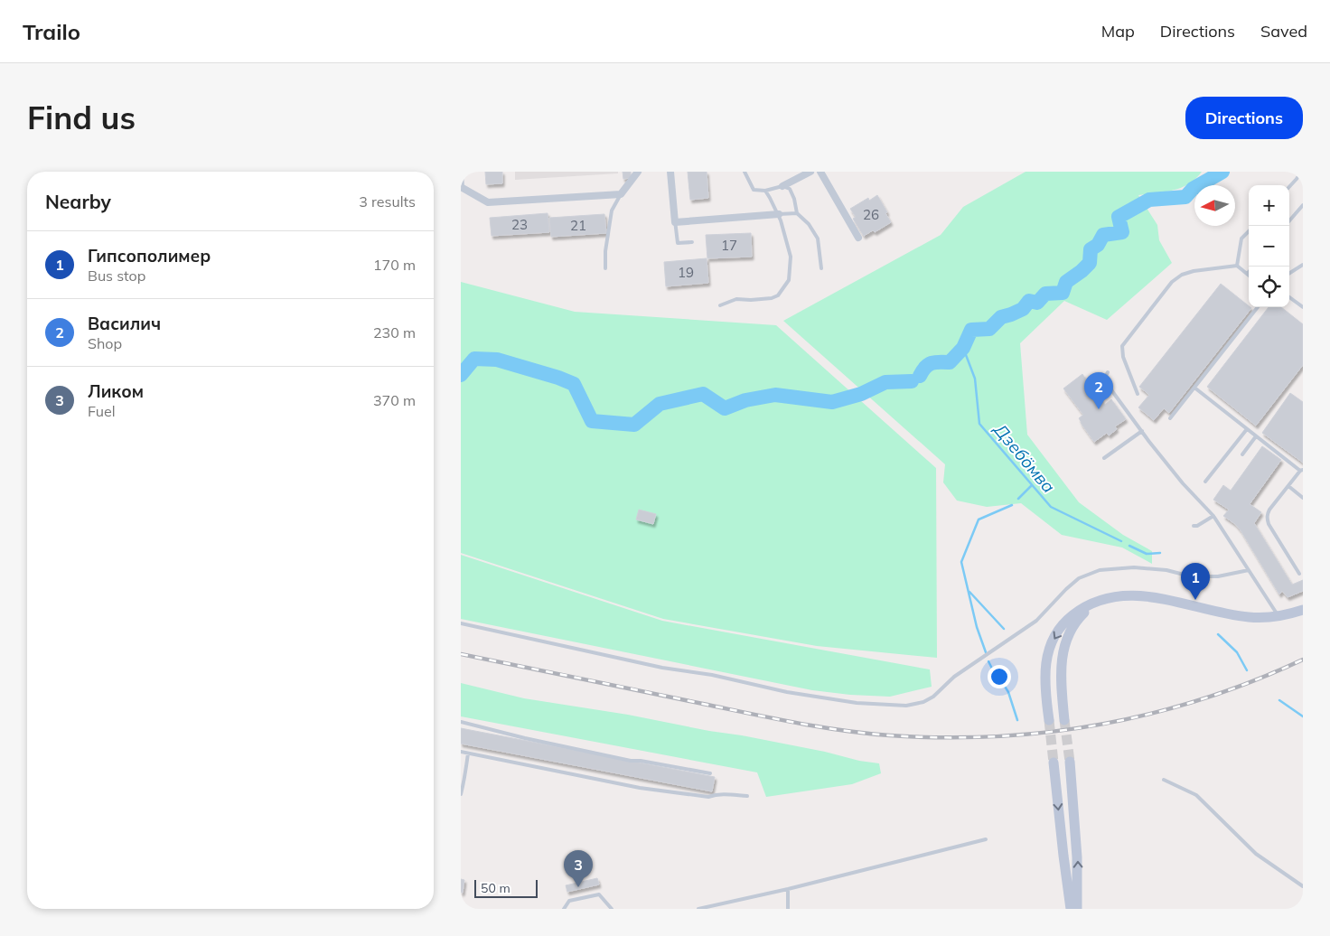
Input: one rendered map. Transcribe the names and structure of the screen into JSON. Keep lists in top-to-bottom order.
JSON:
{
  "water": ["Дзебӧмва"],
  "house_numbers": [
    "26",
    "23",
    "21",
    "17",
    "19"
  ],
  "scale_bar": "50 m",
  "north": "left",
  "page": {
    "header": "Trailo",
    "nav": ["Map", "Directions", "Saved"],
    "buttons": "Directions",
    "title": "Find us",
    "heading": ["Nearby", "3 results"],
    "map_buttons": ["+", "−"],
    "list": [
      {
        "mark": "1",
        "name": "Гипсополимер",
        "note": "Bus stop",
        "value": "170 m"
      },
      {
        "mark": "2",
        "name": "Василич",
        "note": "Shop",
        "value": "230 m"
      },
      {
        "mark": "3",
        "name": "Ликом",
        "note": "Fuel",
        "value": "370 m"
      }
    ],
    "pins": ["2", "1", "3"],
    "scale": "50 m"
  }
}
